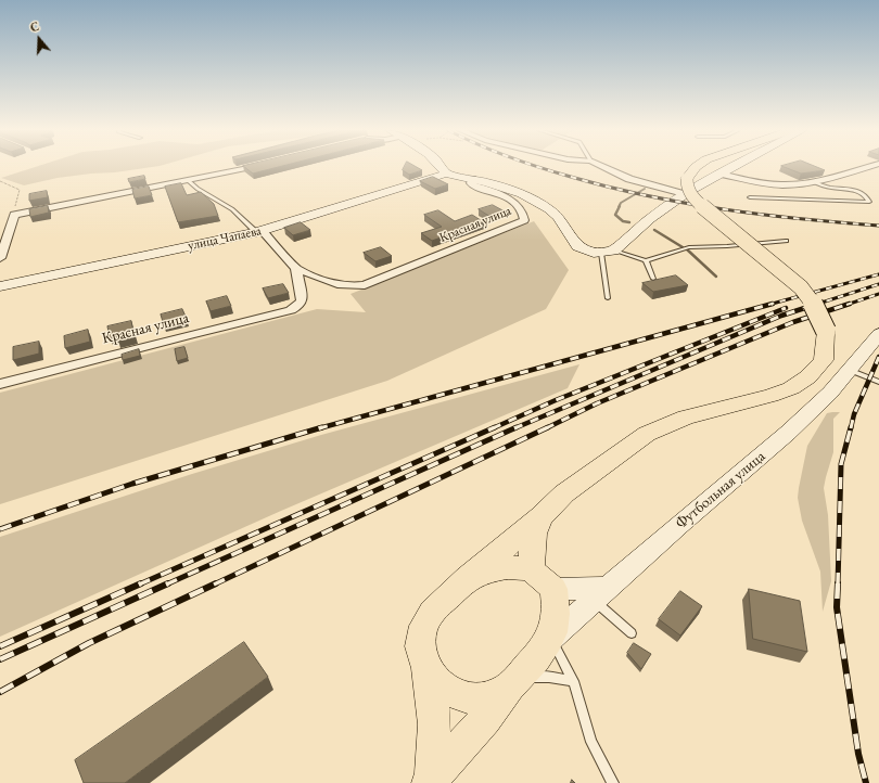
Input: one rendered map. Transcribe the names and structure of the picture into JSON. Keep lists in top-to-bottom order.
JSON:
{
  "streets": {
    "street": ["Красная улица", "улица Чапаева", "Футбольная улица"]
  },
  "north": "top"
}
